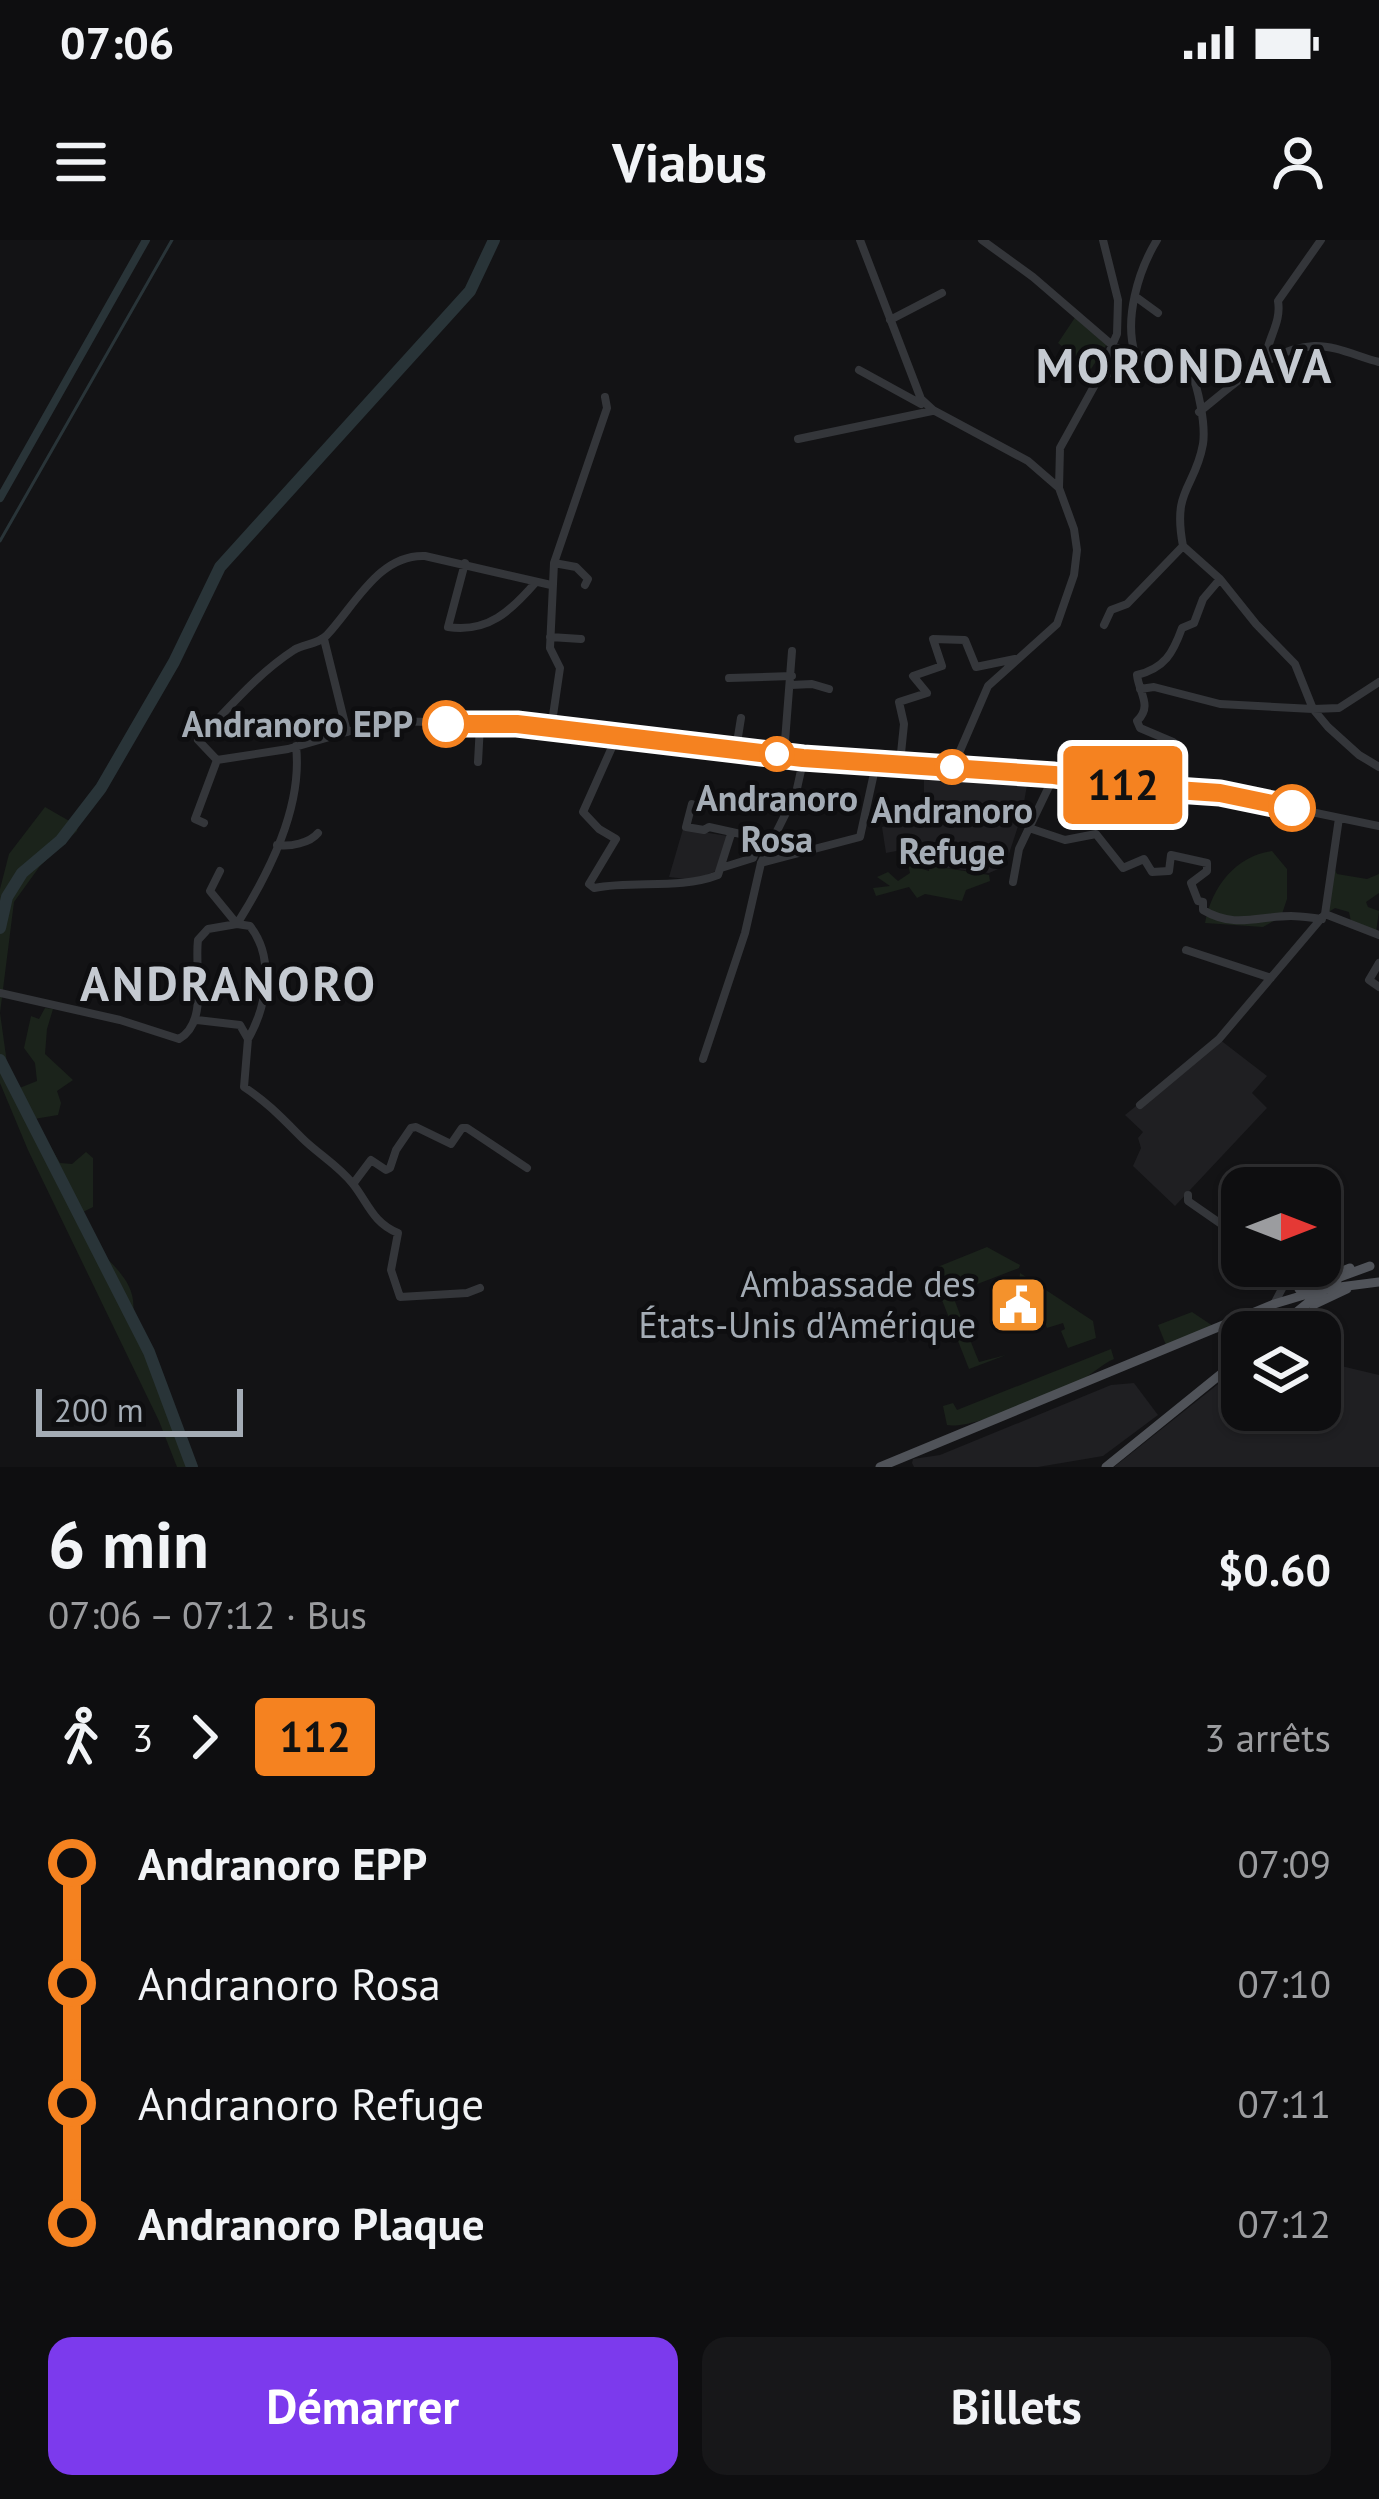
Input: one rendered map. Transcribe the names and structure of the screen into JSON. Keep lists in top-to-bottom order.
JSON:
{
  "districts": ["MORONDAVA", "ANDRANORO"],
  "places": {
    "other": ["Andranoro EPP", "Andranoro Rosa", "Andranoro Refuge"],
    "public building": ["Ambassade des États-Unis d'Amérique"]
  },
  "lines": ["bus line 112"],
  "scale_bar": "200 m",
  "north": "right",
  "page": {
    "status": "07:06",
    "header": "Viabus",
    "on_map": "112",
    "scale": "200 m",
    "heading": ["6 min", "07:06 – 07:12 · Bus", "$0.60"],
    "legs": ["3", "112", "3 arrêts"],
    "list": [
      {
        "name": "Andranoro EPP",
        "value": "07:09"
      },
      {
        "name": "Andranoro Rosa",
        "value": "07:10"
      },
      {
        "name": "Andranoro Refuge",
        "value": "07:11"
      },
      {
        "name": "Andranoro Plaque",
        "value": "07:12"
      }
    ],
    "buttons": ["Démarrer", "Billets"]
  }
}
